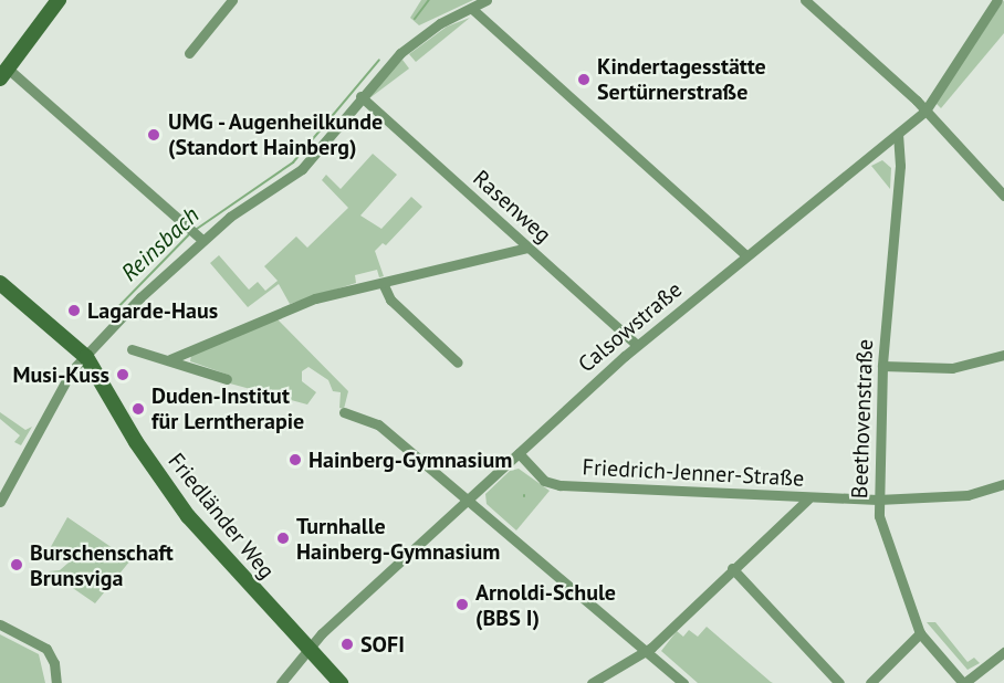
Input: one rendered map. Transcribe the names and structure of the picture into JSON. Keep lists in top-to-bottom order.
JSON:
{
  "streets": {
    "street": [
      "Rasenweg",
      "Calsowstraße",
      "Beethovenstraße",
      "Friedrich-Jenner-Straße",
      "Friedländer Weg"
    ]
  },
  "crossings": [
    ["Rasenweg", "Calsowstraße"],
    ["Calsowstraße", "Beethovenstraße"],
    ["Calsowstraße", "Friedrich-Jenner-Straße"],
    ["Calsowstraße", "Friedländer Weg"],
    ["Beethovenstraße", "Friedrich-Jenner-Straße"]
  ],
  "water": ["Reinsbach"],
  "places": [
    "Kindertagesstätte Sertürnerstraße",
    "UMG - Augenheilkunde (Standort Hainberg)",
    "Lagarde-Haus",
    "Musi-Kuss",
    "Duden-Institut für Lerntherapie",
    "Hainberg-Gymnasium",
    "Turnhalle Hainberg-Gymnasium",
    "Burschenschaft Brunsviga",
    "Arnoldi-Schule (BBS I)",
    "SOFI"
  ]
}
